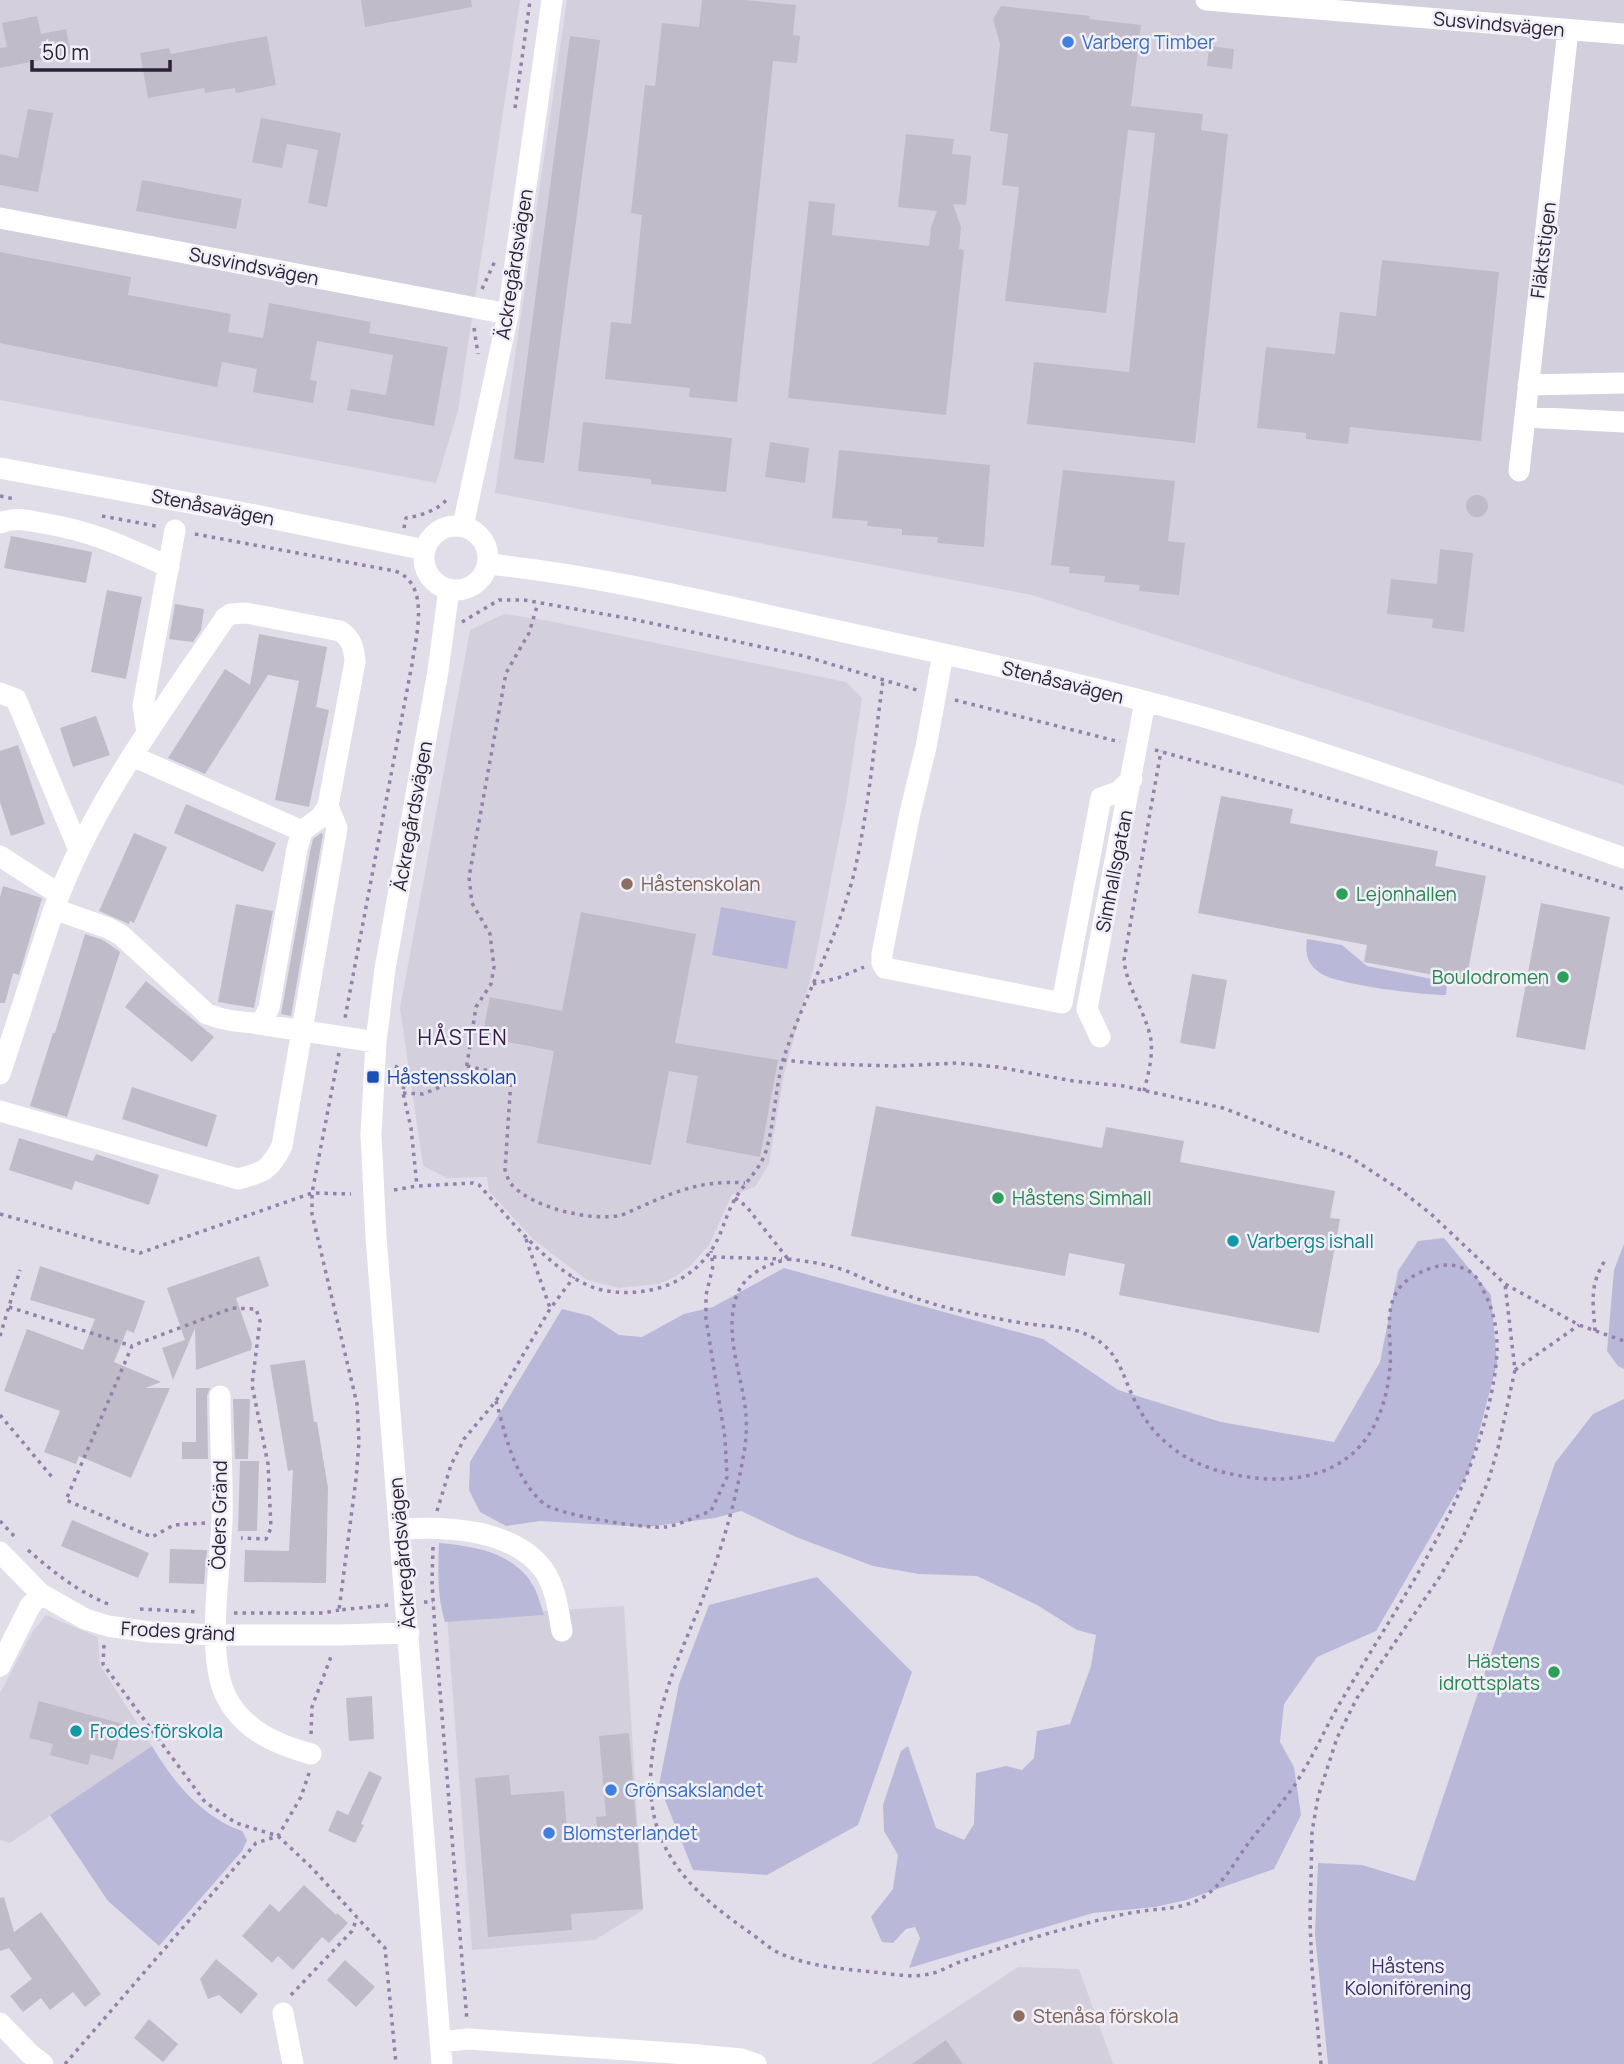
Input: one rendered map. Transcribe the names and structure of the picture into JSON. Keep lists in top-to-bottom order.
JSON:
{
  "streets": {
    "street": [
      "Susvindsvägen",
      "Fläktstigen",
      "Äckregårdsvägen",
      "Stenåsavägen",
      "Simhallsgatan",
      "Öders Gränd",
      "Frodes gränd"
    ]
  },
  "crossings": [
    ["Susvindsvägen", "Fläktstigen"],
    ["Susvindsvägen", "Äckregårdsvägen"],
    ["Äckregårdsvägen", "Stenåsavägen"],
    ["Äckregårdsvägen", "Frodes gränd"],
    ["Stenåsavägen", "Simhallsgatan"],
    ["Öders Gränd", "Frodes gränd"]
  ],
  "districts": ["HÅSTEN"],
  "parks": ["Håstens Koloniförening"],
  "places": {
    "other": [
      "Varberg Timber",
      "Håstenskolan",
      "Lejonhallen",
      "Boulodromen",
      "Håstens Simhall",
      "Varbergs ishall",
      "Hästens idrottsplats",
      "Frodes förskola",
      "Grönsakslandet",
      "Blomsterlandet",
      "Stenåsa förskola"
    ],
    "transit": ["Håstensskolan"]
  },
  "scale_bar": "50 m"
}
